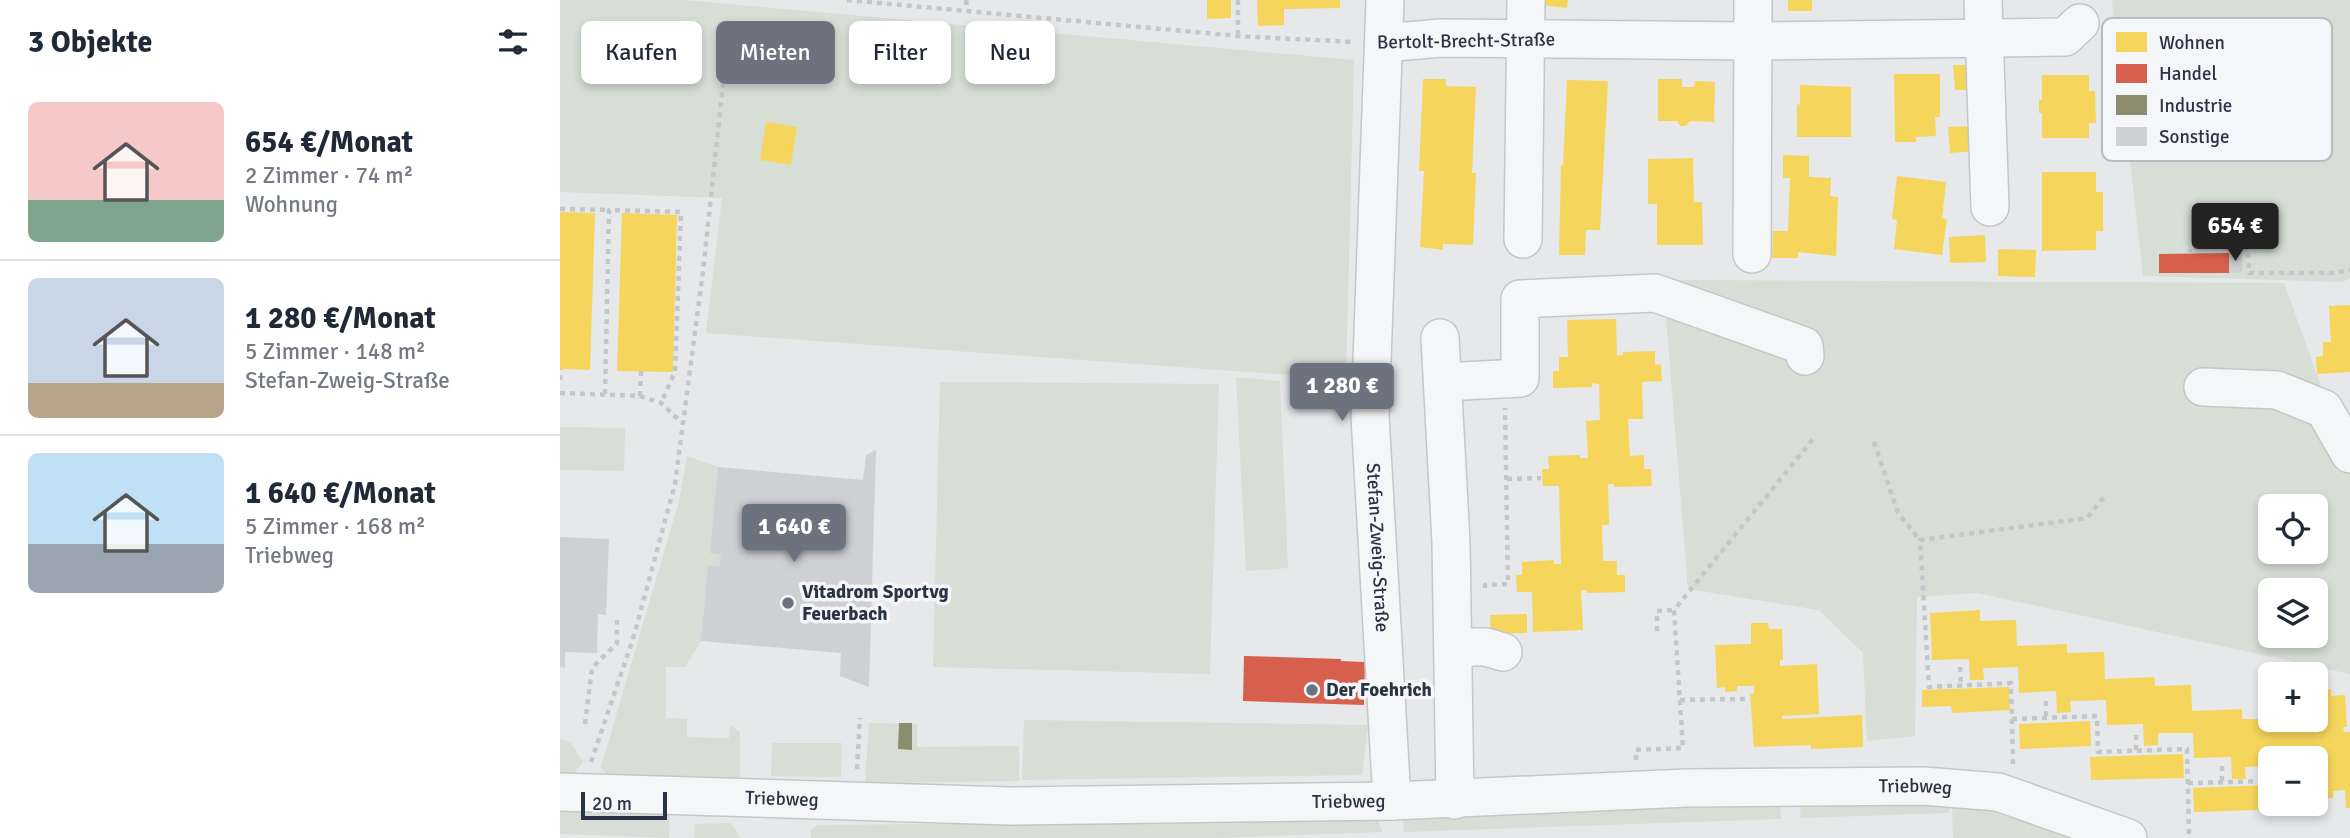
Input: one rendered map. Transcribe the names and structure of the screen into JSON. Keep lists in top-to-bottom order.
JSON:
{
  "streets": {
    "street": ["Bertolt-Brecht-Straße", "Stefan-Zweig-Straße", "Triebweg"]
  },
  "crossings": [
    ["Bertolt-Brecht-Straße", "Stefan-Zweig-Straße"],
    ["Stefan-Zweig-Straße", "Triebweg"]
  ],
  "places": ["Vitadrom Sportvg Feuerbach", "Der Foehrich"],
  "legend": [
    "Wohnen",
    "Handel",
    "Industrie",
    "Sonstige"
  ],
  "scale_bar": "20 m",
  "page": {
    "heading": "3 Objekte",
    "chip": [
      "Kaufen",
      "Mieten",
      "Filter",
      "Neu"
    ],
    "list": [
      {
        "name": "654 €/Monat",
        "note": "2 Zimmer · 74 m² · Wohnung"
      },
      {
        "name": "1 280 €/Monat",
        "note": "5 Zimmer · 148 m² · Stefan-Zweig-Straße"
      },
      {
        "name": "1 640 €/Monat",
        "note": "5 Zimmer · 168 m² · Triebweg"
      }
    ],
    "price": ["654 €", "1 280 €", "1 640 €"],
    "map_buttons": ["+", "−"],
    "scale": "20 m"
  }
}
